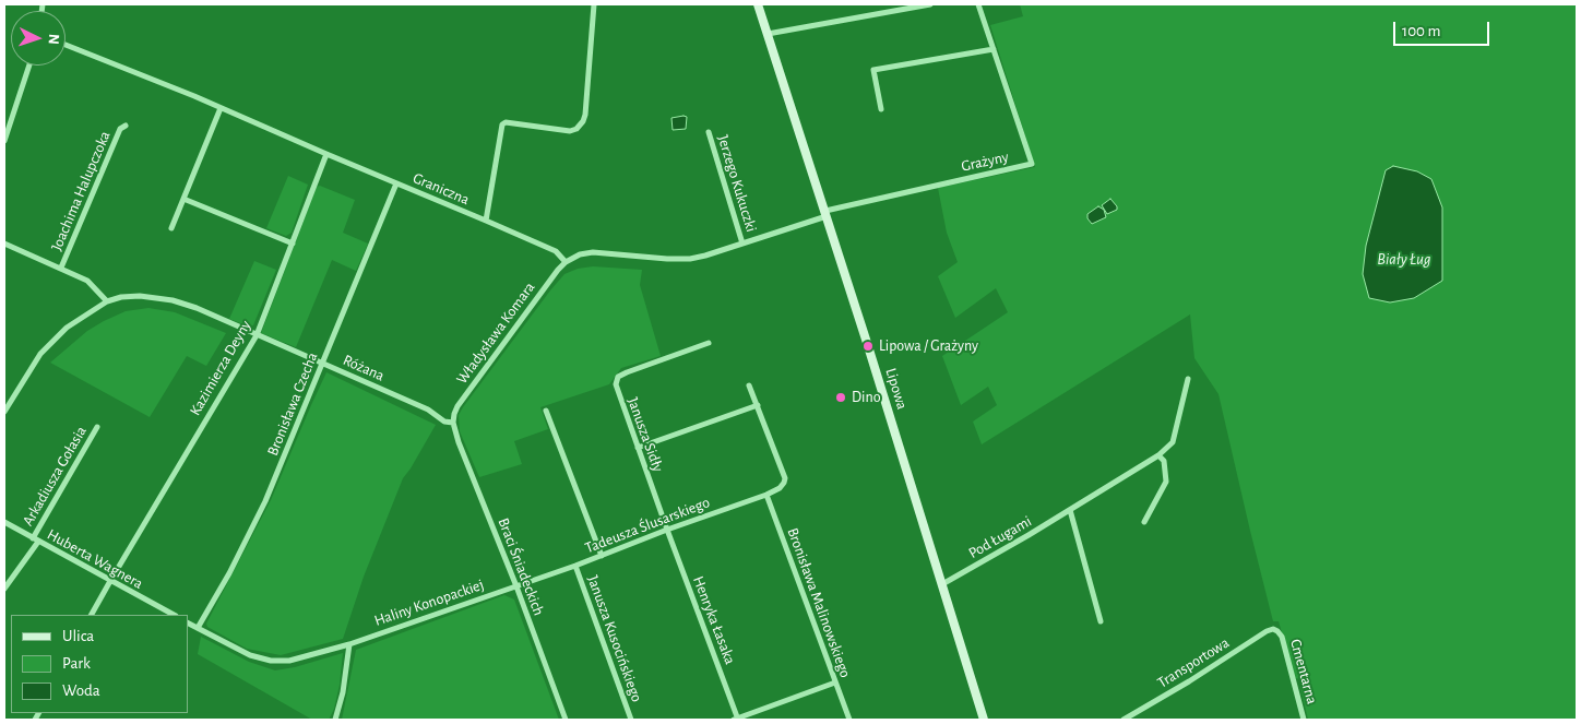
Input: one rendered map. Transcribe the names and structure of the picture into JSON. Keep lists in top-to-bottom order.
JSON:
{
  "streets": {
    "main road": ["Lipowa"],
    "street": [
      "Grażyny",
      "Jerzego Kukuczki",
      "Graniczna",
      "Joachima Halupczoka",
      "Władysława Komara",
      "Kazimierza Deyny",
      "Różana",
      "Bronisława Czecha",
      "Janusza Sidły",
      "Arkadiusza Gołasia",
      "Tadeusza Ślusarskiego",
      "Pod Ługami",
      "Huberta Wagnera",
      "Braci Śniadeckich",
      "Haliny Konopackiej",
      "Bronisława Malinowskiego",
      "Henryka Łasaka",
      "Janusza Kusocińskiego",
      "Transportowa",
      "Cmentarna"
    ]
  },
  "crossings": [
    ["Grażyny", "Lipowa"],
    ["Graniczna", "Władysława Komara"],
    ["Graniczna", "Kazimierza Deyny"],
    ["Graniczna", "Bronisława Czecha"],
    ["Władysława Komara", "Różana"],
    ["Władysława Komara", "Braci Śniadeckich"],
    ["Kazimierza Deyny", "Różana"],
    ["Kazimierza Deyny", "Huberta Wagnera"],
    ["Różana", "Bronisława Czecha"],
    ["Różana", "Braci Śniadeckich"],
    ["Lipowa", "Pod Ługami"],
    ["Janusza Sidły", "Tadeusza Ślusarskiego"],
    ["Janusza Sidły", "Henryka Łasaka"],
    ["Arkadiusza Gołasia", "Huberta Wagnera"],
    ["Tadeusza Ślusarskiego", "Braci Śniadeckich"],
    ["Tadeusza Ślusarskiego", "Haliny Konopackiej"],
    ["Tadeusza Ślusarskiego", "Bronisława Malinowskiego"],
    ["Tadeusza Ślusarskiego", "Henryka Łasaka"],
    ["Tadeusza Ślusarskiego", "Janusza Kusocińskiego"],
    ["Braci Śniadeckich", "Haliny Konopackiej"],
    ["Transportowa", "Cmentarna"]
  ],
  "water": ["Biały Ług"],
  "places": ["Lipowa / Grażyny", "Dino"],
  "legend": ["Ulica", "Park", "Woda"],
  "scale_bar": "100 m",
  "north": "right"
}
